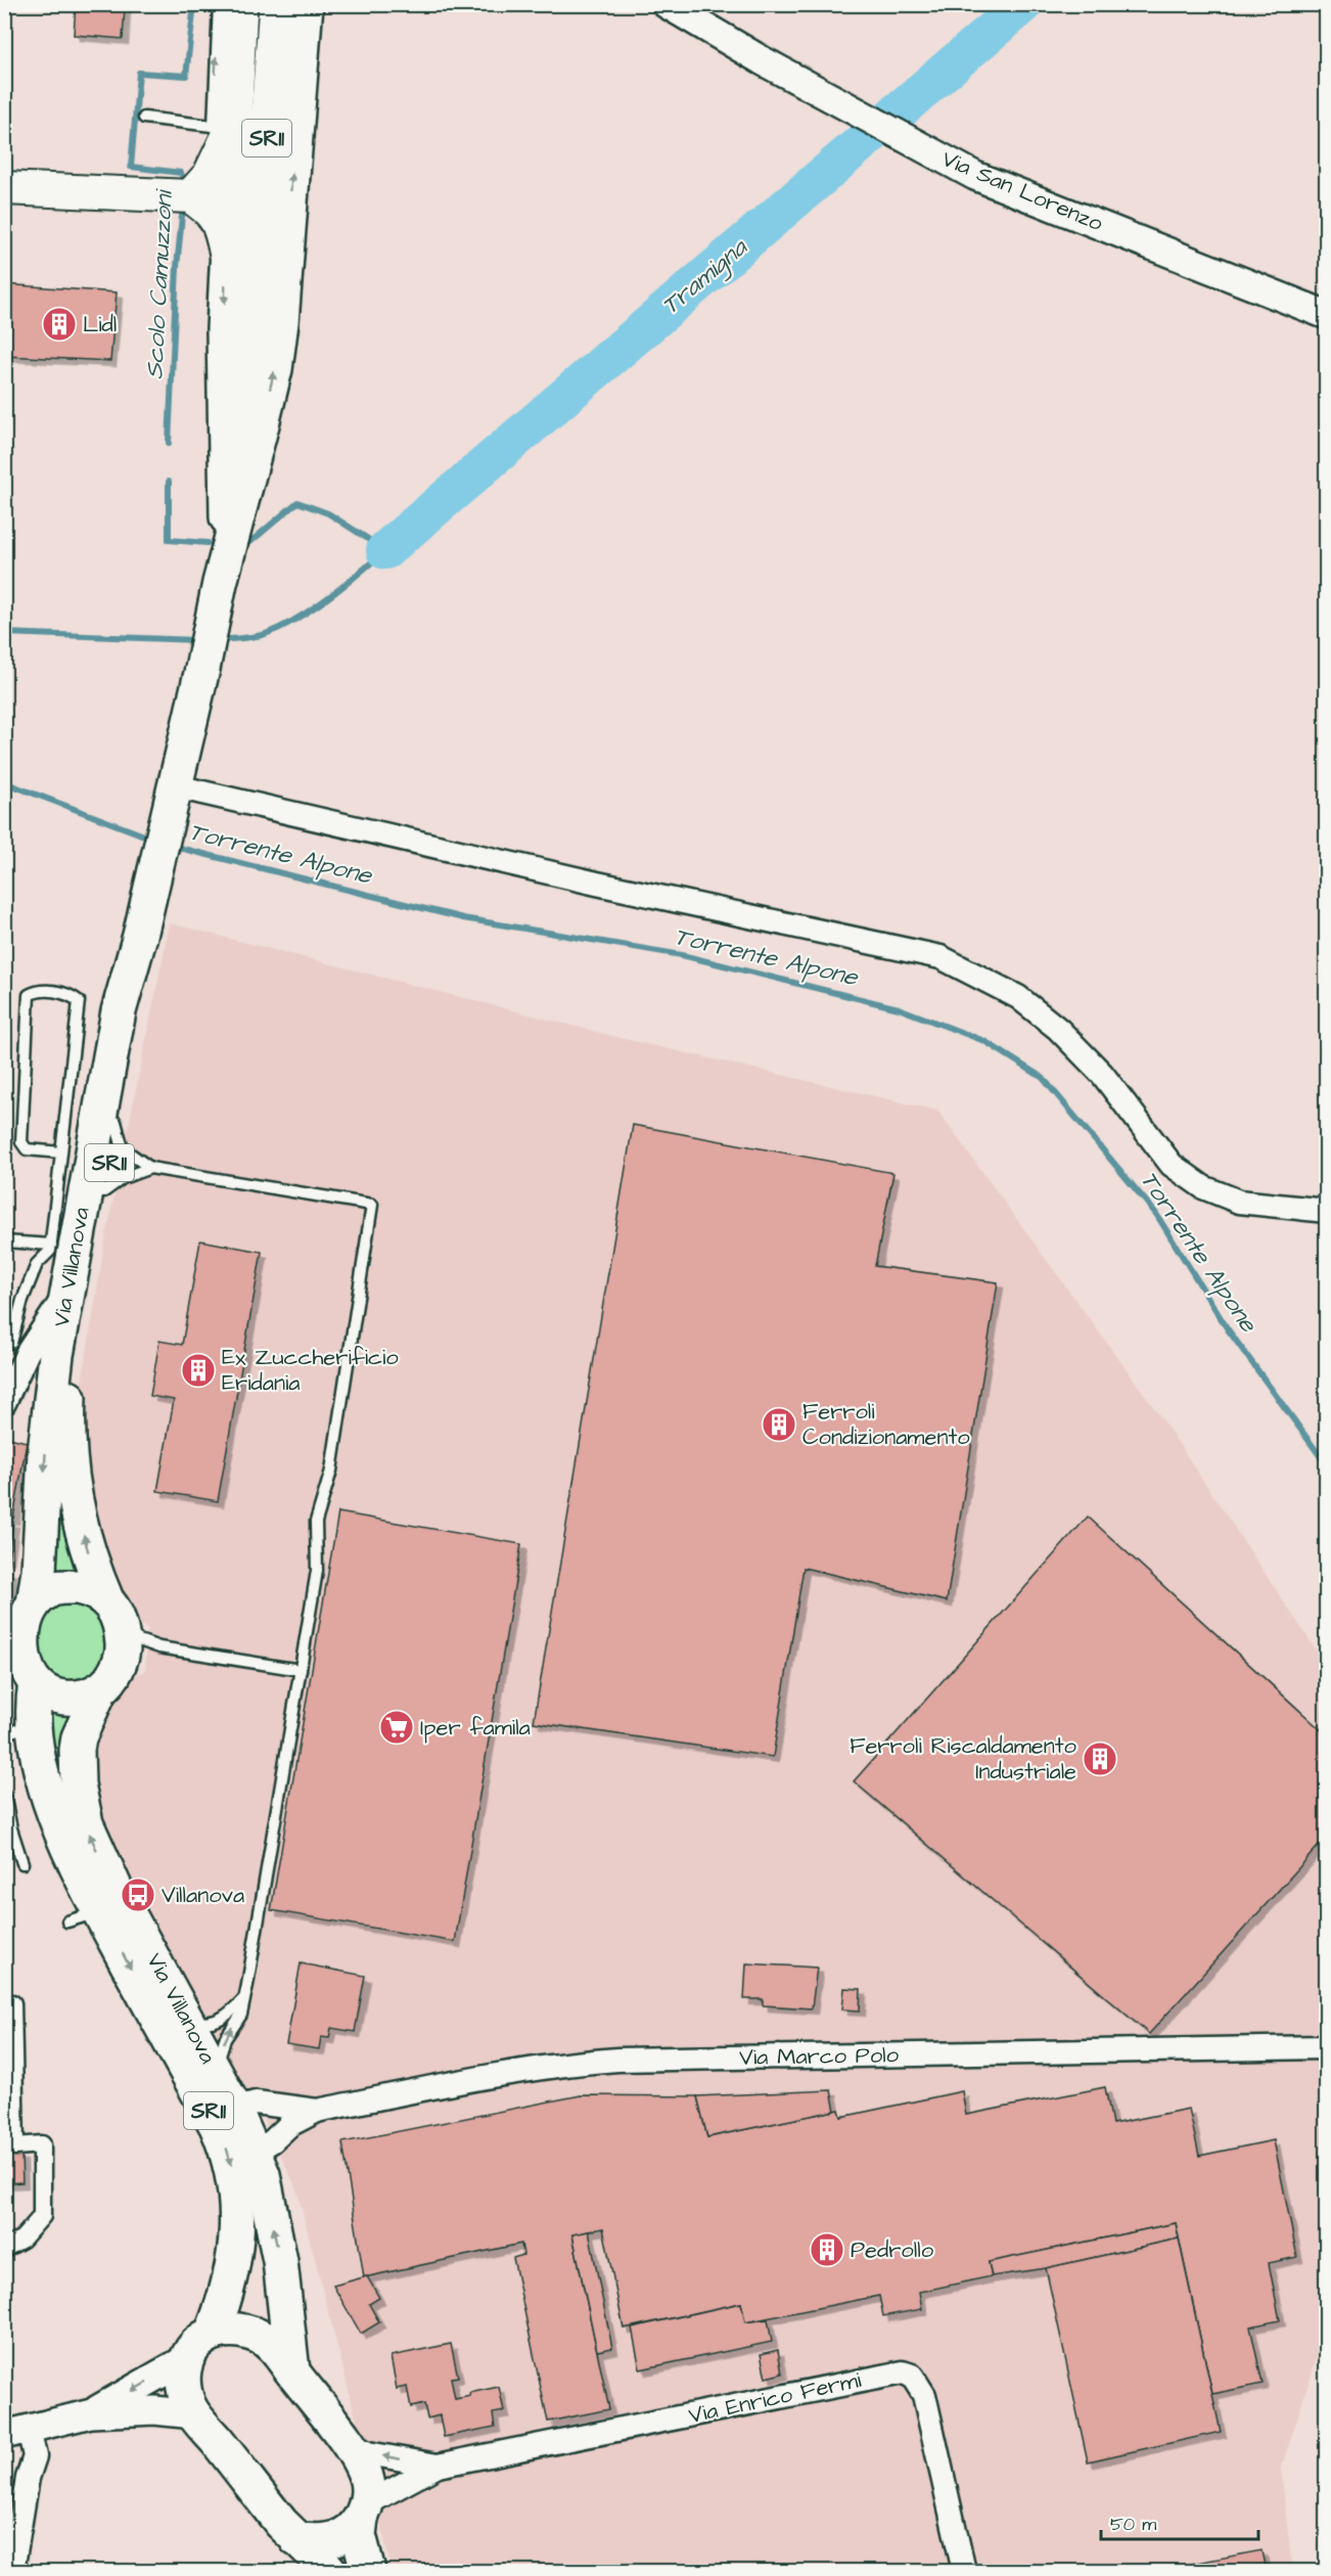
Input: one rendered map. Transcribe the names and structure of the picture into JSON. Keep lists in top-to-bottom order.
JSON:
{
  "streets": {
    "main road": ["SR11", "Via Villanova"],
    "street": ["Via San Lorenzo", "Via Marco Polo", "Via Enrico Fermi"]
  },
  "crossings": [
    ["SR11", "Via Villanova"],
    ["Via Villanova", "Via Marco Polo"]
  ],
  "water": ["Tramigna", "Scolo Camuzzoni", "Torrente Alpone"],
  "places": {
    "building": [
      "Lidl",
      "Ex Zuccherificio Eridania",
      "Ferroli Condizionamento",
      "Ferroli Riscaldamento Industriale",
      "Pedrollo"
    ],
    "supermarket": ["Iper famila"],
    "bus stop": ["Villanova"]
  },
  "scale_bar": "50 m"
}
